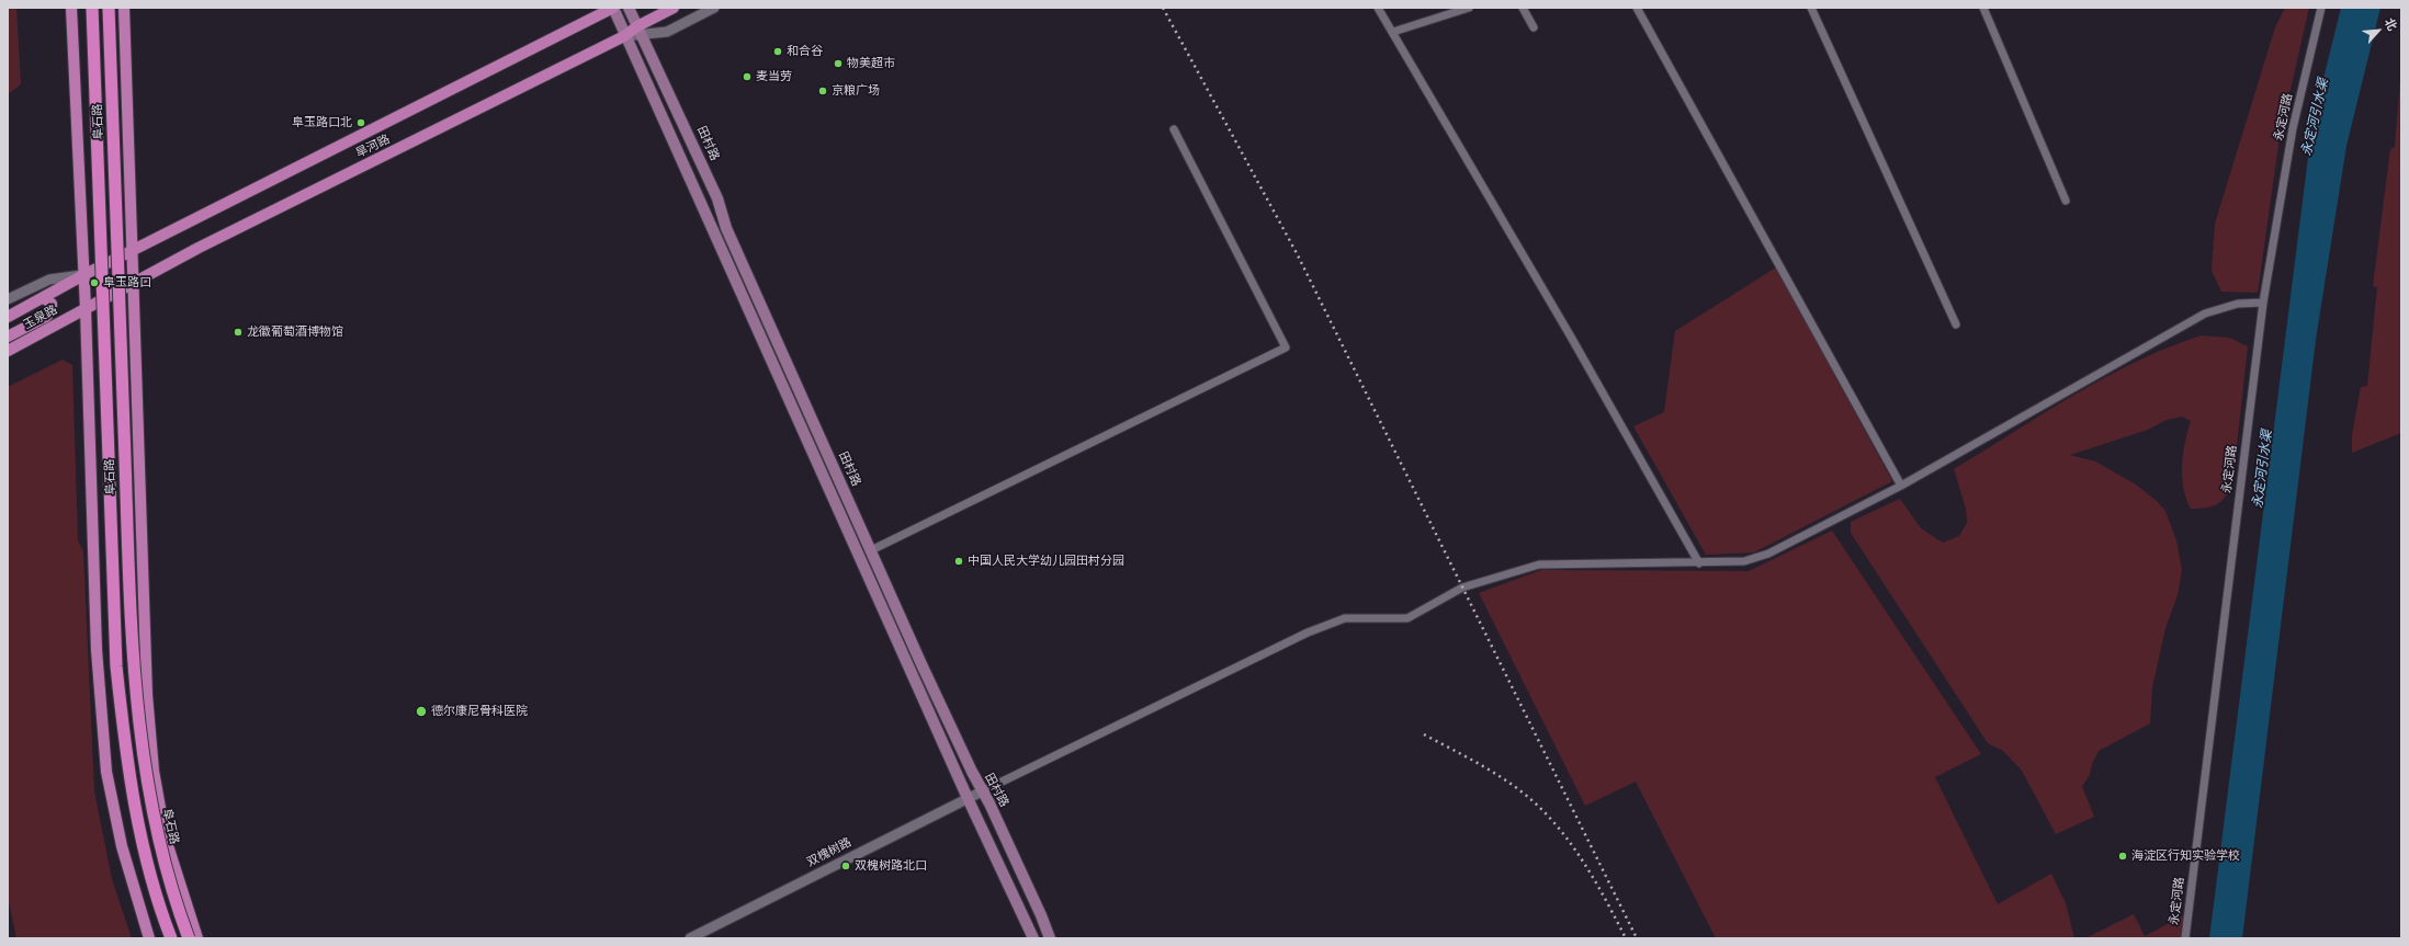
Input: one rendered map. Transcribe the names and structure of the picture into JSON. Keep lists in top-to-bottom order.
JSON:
{
  "streets": {
    "highway": ["阜石路"],
    "main road": ["田村路", "旱河路", "玉泉路"],
    "street": ["永定河路", "双槐树路"]
  },
  "crossings": [
    ["阜石路", "旱河路"],
    ["阜石路", "玉泉路"],
    ["田村路", "旱河路"],
    ["田村路", "双槐树路"],
    ["旱河路", "玉泉路"]
  ],
  "water": ["永定河引水渠"],
  "places": [
    "和合谷",
    "物美超市",
    "麦当劳",
    "京粮广场",
    "阜玉路口北",
    "阜玉路口",
    "龙徽葡萄酒博物馆",
    "中国人民大学幼儿园田村分园",
    "德尔康尼骨科医院",
    "海淀区行知实验学校",
    "双槐树路北口"
  ],
  "north": "top right"
}
